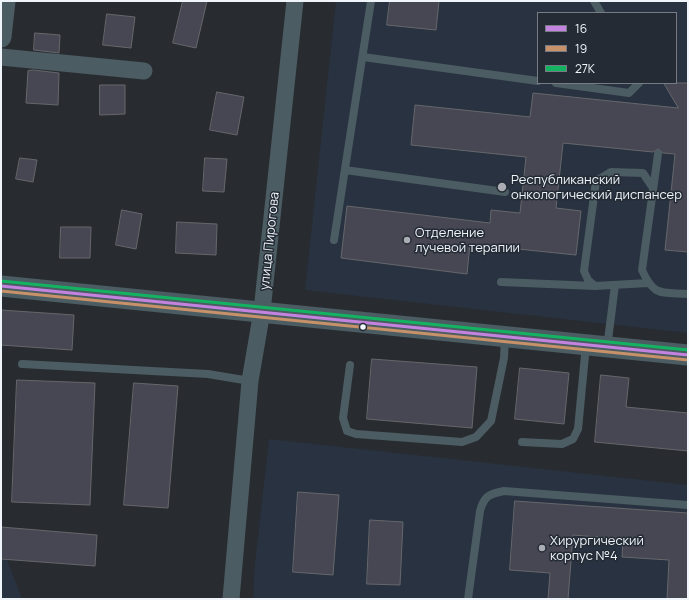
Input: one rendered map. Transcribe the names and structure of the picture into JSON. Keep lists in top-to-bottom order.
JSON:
{
  "streets": {
    "street": ["улица Пирогова"]
  },
  "places": ["Республиканский онкологический диспансер", "Отделение лучевой терапии", "Хирургический корпус №4"],
  "lines": ["transit line 27К", "transit line 16", "transit line 19"],
  "legend": ["16", "19", "27К"]
}
